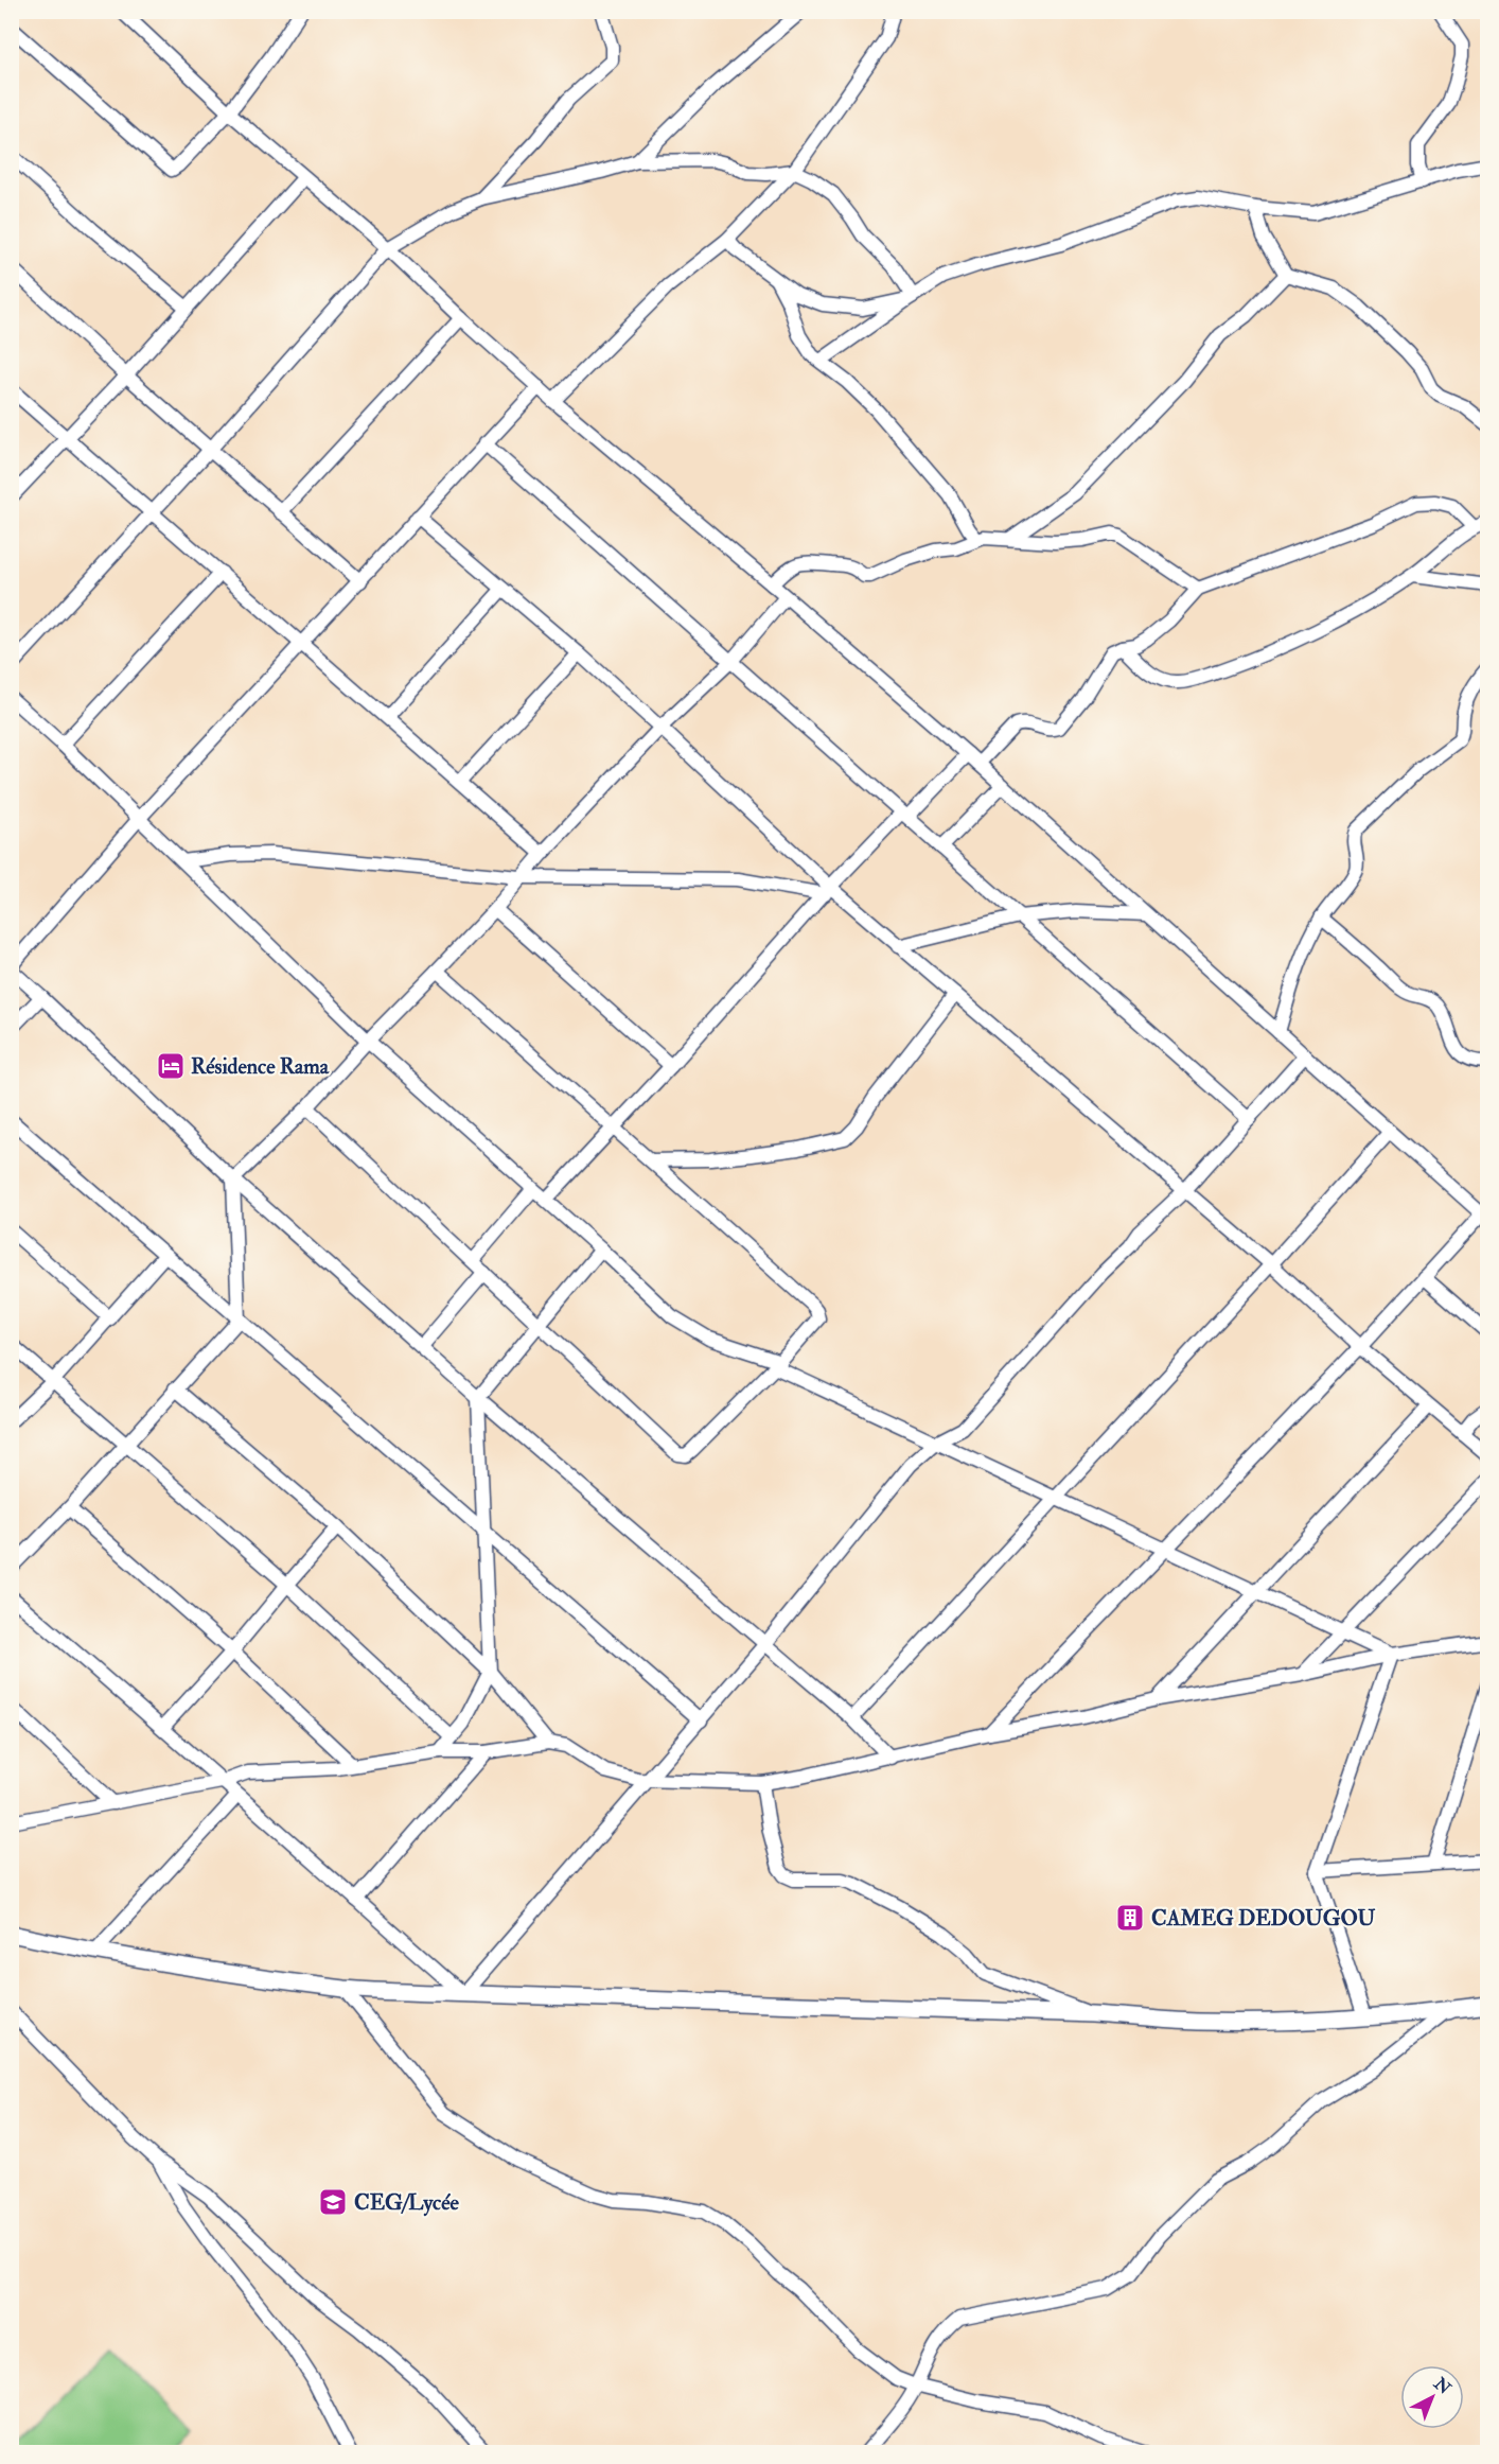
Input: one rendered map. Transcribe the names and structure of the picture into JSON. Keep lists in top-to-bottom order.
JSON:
{
  "places": {
    "hotel": ["Résidence Rama"],
    "building": ["CAMEG DEDOUGOU"],
    "school or university": ["CEG/Lycée"]
  },
  "north": "top right"
}
